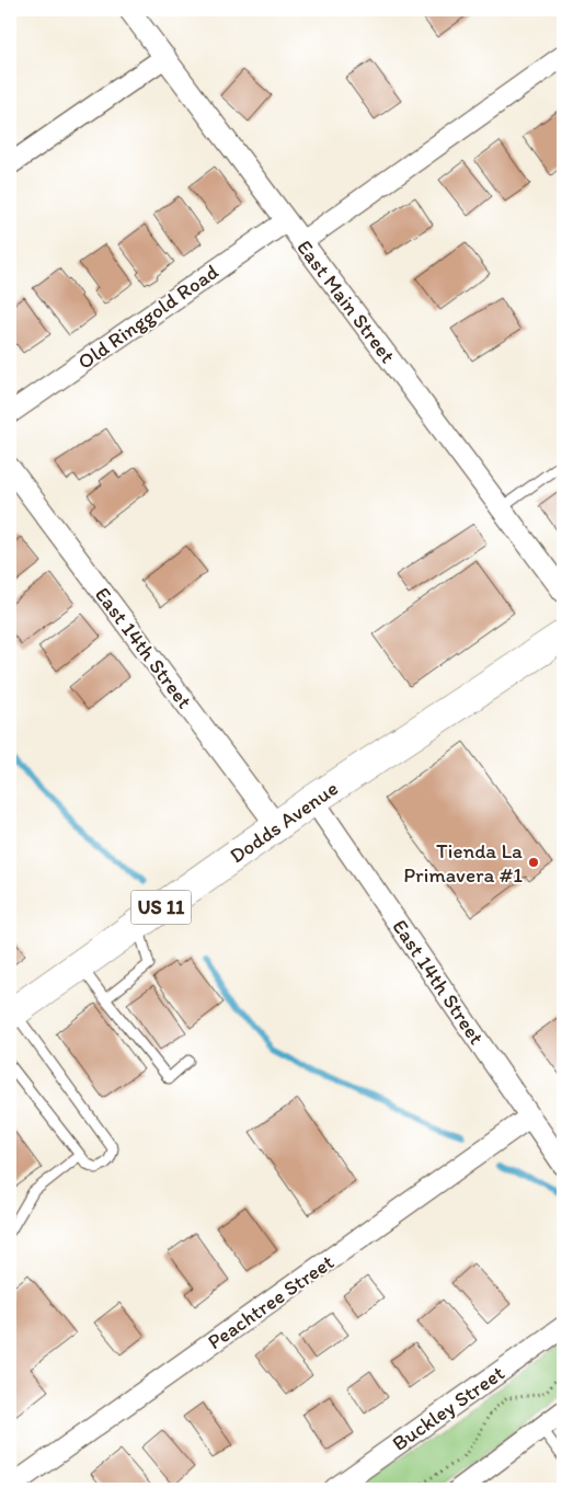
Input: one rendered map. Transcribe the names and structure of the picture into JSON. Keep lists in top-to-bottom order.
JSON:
{
  "streets": {
    "main road": ["Dodds Avenue", "US 11"],
    "street": [
      "East Main Street",
      "Old Ringgold Road",
      "East 14th Street",
      "Peachtree Street",
      "Buckley Street"
    ]
  },
  "crossings": [
    ["East Main Street", "Old Ringgold Road"],
    ["East 14th Street", "Dodds Avenue"],
    ["East 14th Street", "Peachtree Street"]
  ],
  "places": ["Tienda La Primavera #1"]
}
